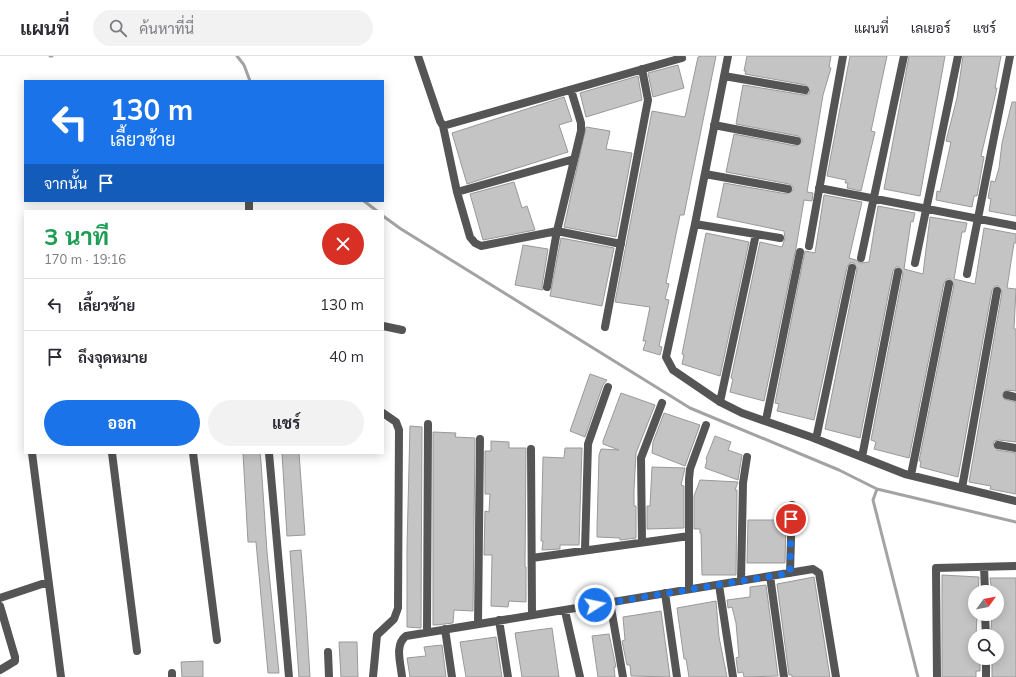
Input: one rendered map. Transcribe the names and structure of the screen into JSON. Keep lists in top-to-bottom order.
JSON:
{
  "north": "top right",
  "page": {
    "header": "แผนที่",
    "search": "ค้นหาที่นี่",
    "nav": ["แผนที่", "เลเยอร์", "แชร์"],
    "turn": ["130 m", "เลี้ยวซ้าย"],
    "then": "จากนั้น",
    "heading": ["3 นาที", "170 m · 19:16"],
    "list": [
      {
        "name": "เลี้ยวซ้าย",
        "value": "130 m"
      },
      {
        "name": "ถึงจุดหมาย",
        "value": "40 m"
      }
    ],
    "buttons": ["ออก", "แชร์"]
  }
}
